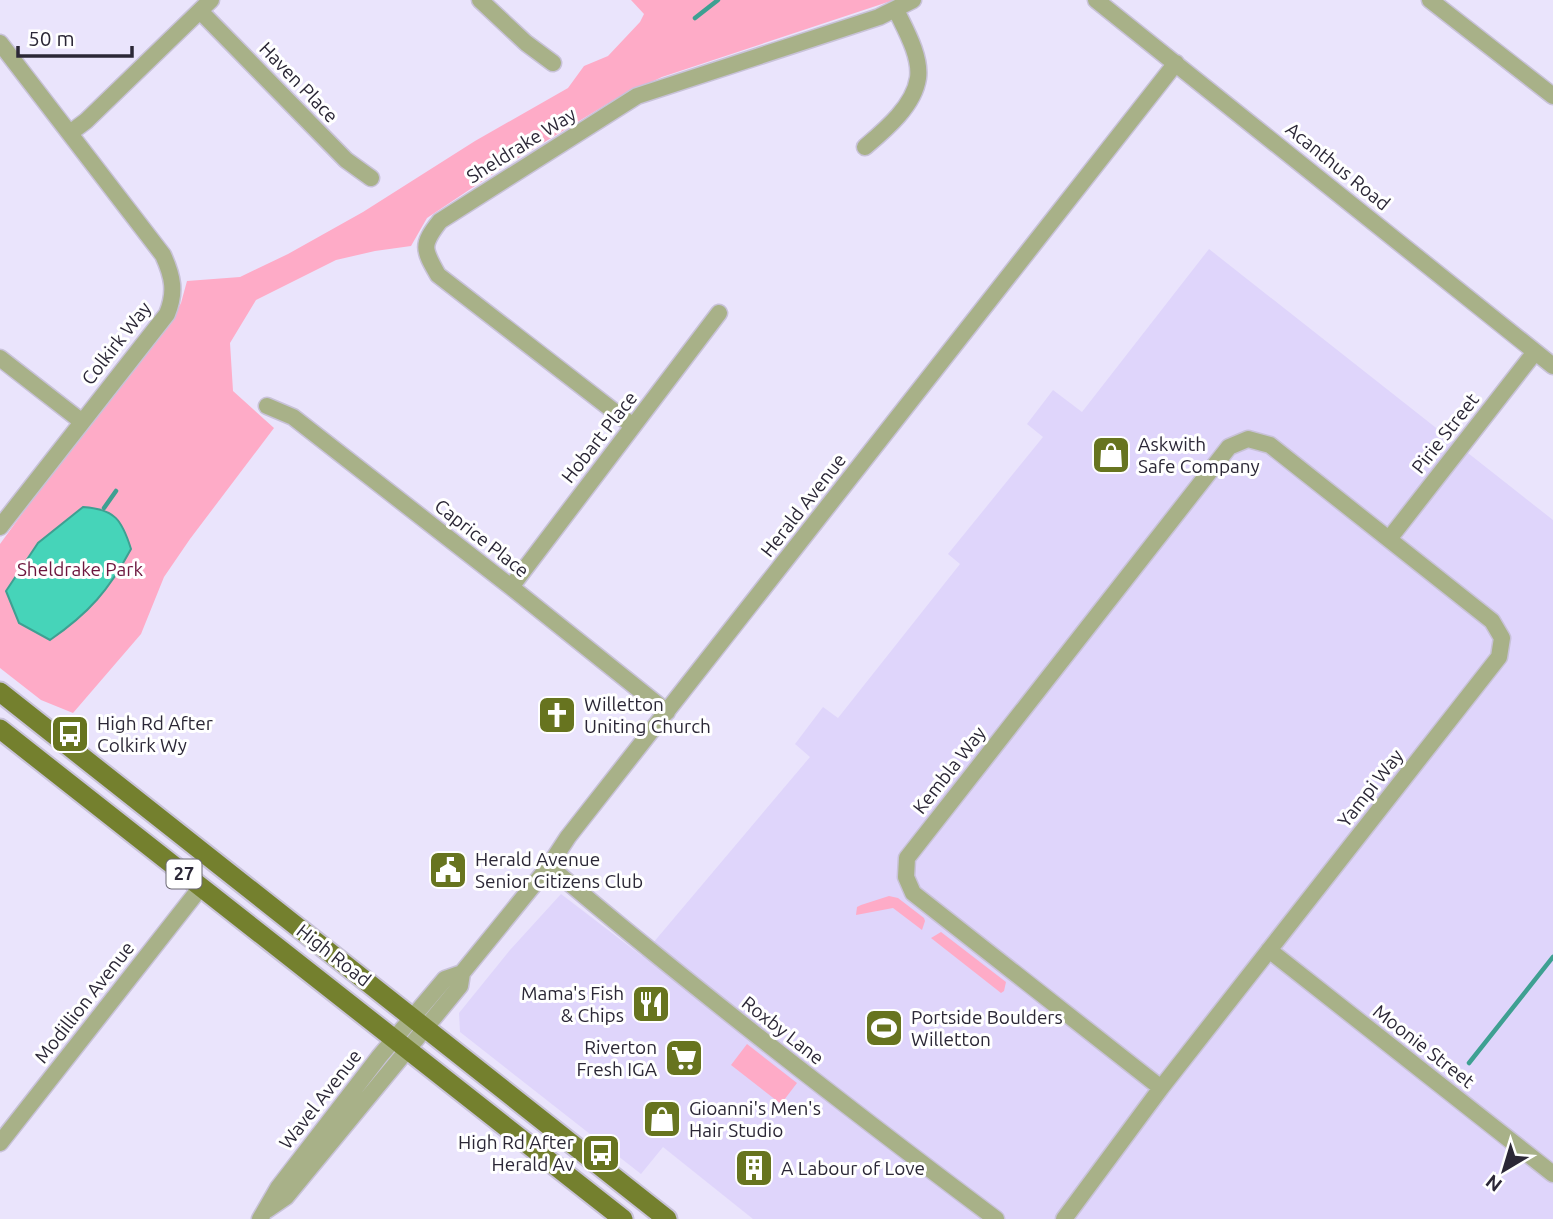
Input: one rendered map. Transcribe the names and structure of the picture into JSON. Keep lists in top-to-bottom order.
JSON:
{
  "streets": {
    "main road": ["27", "High Road"],
    "street": [
      "Haven Place",
      "Sheldrake Way",
      "Acanthus Road",
      "Colkirk Way",
      "Pirie Street",
      "Hobart Place",
      "Herald Avenue",
      "Caprice Place",
      "Kembla Way",
      "Yampi Way",
      "Modillion Avenue",
      "Roxby Lane",
      "Moonie Street",
      "Wavel Avenue"
    ]
  },
  "crossings": [
    ["Sheldrake Way", "Hobart Place"],
    ["Acanthus Road", "Pirie Street"],
    ["Acanthus Road", "Herald Avenue"],
    ["Pirie Street", "Yampi Way"],
    ["Hobart Place", "Caprice Place"],
    ["Herald Avenue", "Caprice Place"],
    ["Herald Avenue", "High Road"],
    ["Herald Avenue", "Roxby Lane"],
    ["Herald Avenue", "Wavel Avenue"],
    ["Kembla Way", "Yampi Way"],
    ["Yampi Way", "Moonie Street"],
    ["High Road", "Modillion Avenue"],
    ["High Road", "Wavel Avenue"]
  ],
  "parks": ["Sheldrake Park"],
  "places": {
    "shop": ["Askwith Safe Company", "Gioanni's Men's Hair Studio"],
    "church": ["Willetton Uniting Church"],
    "bus stop": ["High Rd After Colkirk Wy", "High Rd After Herald Av"],
    "public building": ["Herald Avenue Senior Citizens Club"],
    "restaurant": ["Mama's Fish & Chips"],
    "sports": ["Portside Boulders Willetton"],
    "supermarket": ["Riverton Fresh IGA"],
    "building": ["A Labour of Love"]
  },
  "scale_bar": "50 m",
  "north": "bottom left"
}
